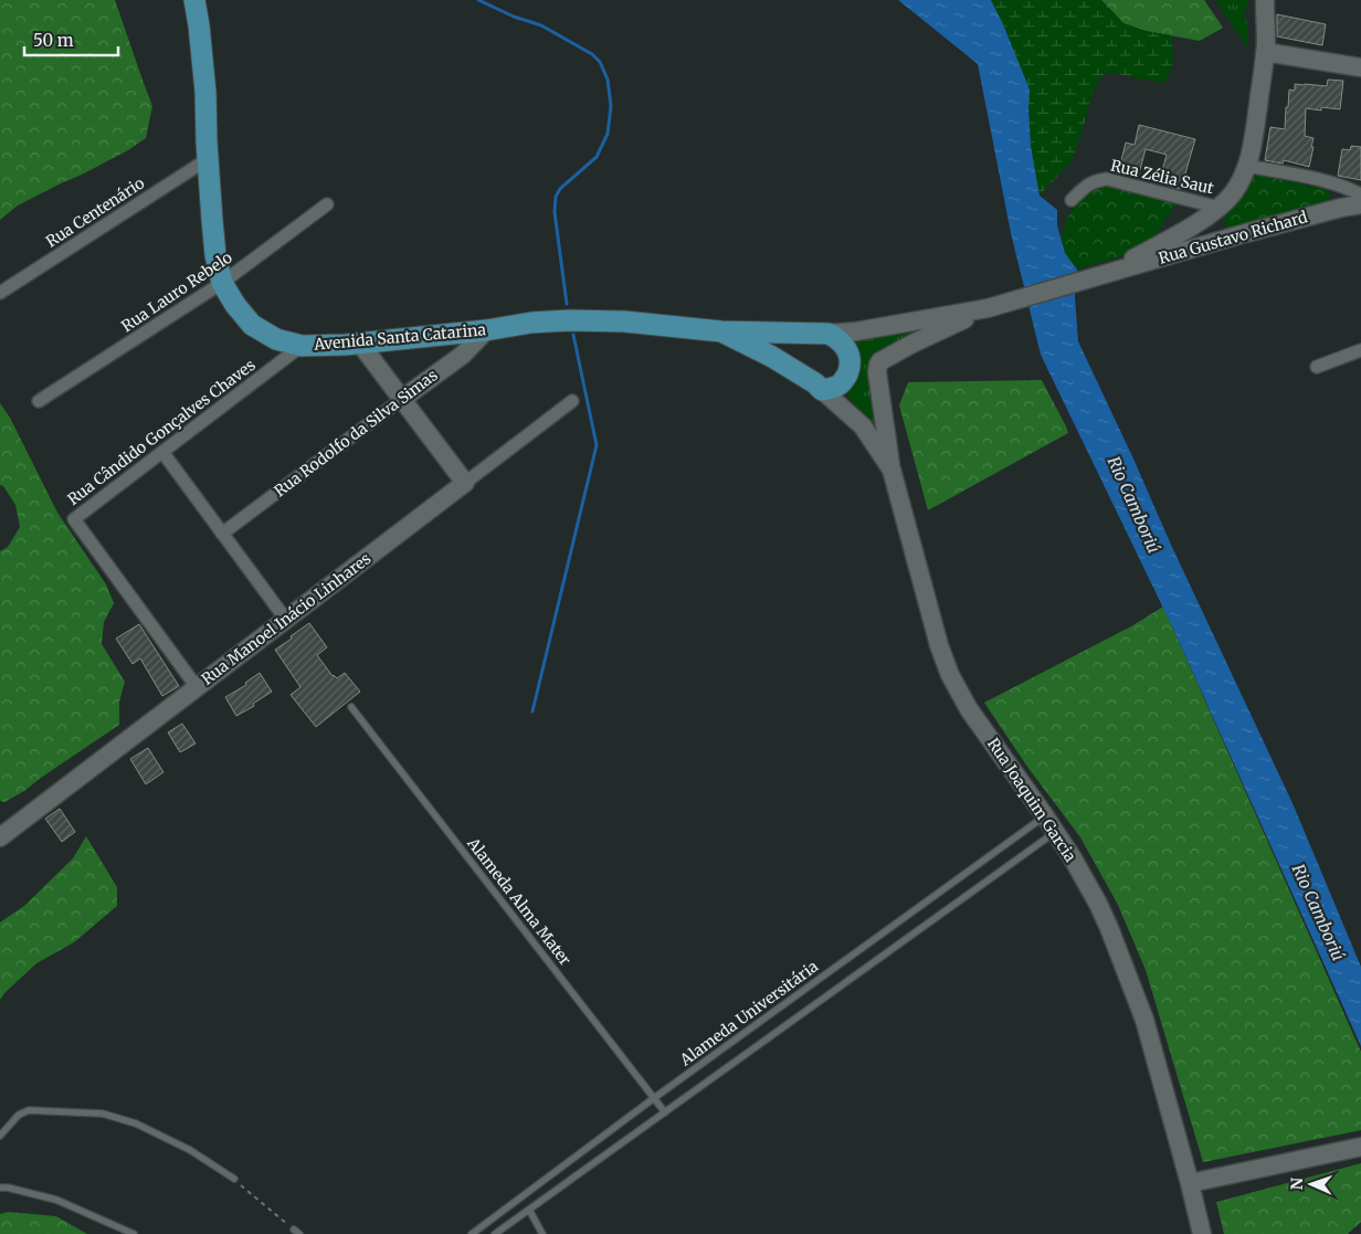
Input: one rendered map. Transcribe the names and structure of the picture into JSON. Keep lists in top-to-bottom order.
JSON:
{
  "streets": {
    "main road": [
      "Rua Gustavo Richard",
      "Avenida Santa Catarina",
      "Rua Rodolfo da Silva Simas",
      "Rua Manoel Inácio Linhares",
      "Rua Joaquim Garcia"
    ],
    "street": [
      "Rua Zélia Saut",
      "Rua Centenário",
      "Rua Lauro Rebelo",
      "Rua Cândido Gonçalves Chaves"
    ],
    "lane": ["Alameda Alma Mater", "Alameda Universitária"]
  },
  "crossings": [
    ["Rua Zélia Saut", "Rua Gustavo Richard"],
    ["Rua Centenário", "Avenida Santa Catarina"],
    ["Rua Gustavo Richard", "Avenida Santa Catarina"],
    ["Rua Gustavo Richard", "Rua Joaquim Garcia"],
    ["Rua Lauro Rebelo", "Avenida Santa Catarina"],
    ["Avenida Santa Catarina", "Rua Cândido Gonçalves Chaves"],
    ["Avenida Santa Catarina", "Rua Rodolfo da Silva Simas"],
    ["Avenida Santa Catarina", "Rua Joaquim Garcia"],
    ["Rua Cândido Gonçalves Chaves", "Rua Manoel Inácio Linhares"],
    ["Rua Joaquim Garcia", "Alameda Universitária"],
    ["Alameda Alma Mater", "Alameda Universitária"]
  ],
  "water": ["Rio Camboriú"],
  "scale_bar": "50 m",
  "north": "left"
}
